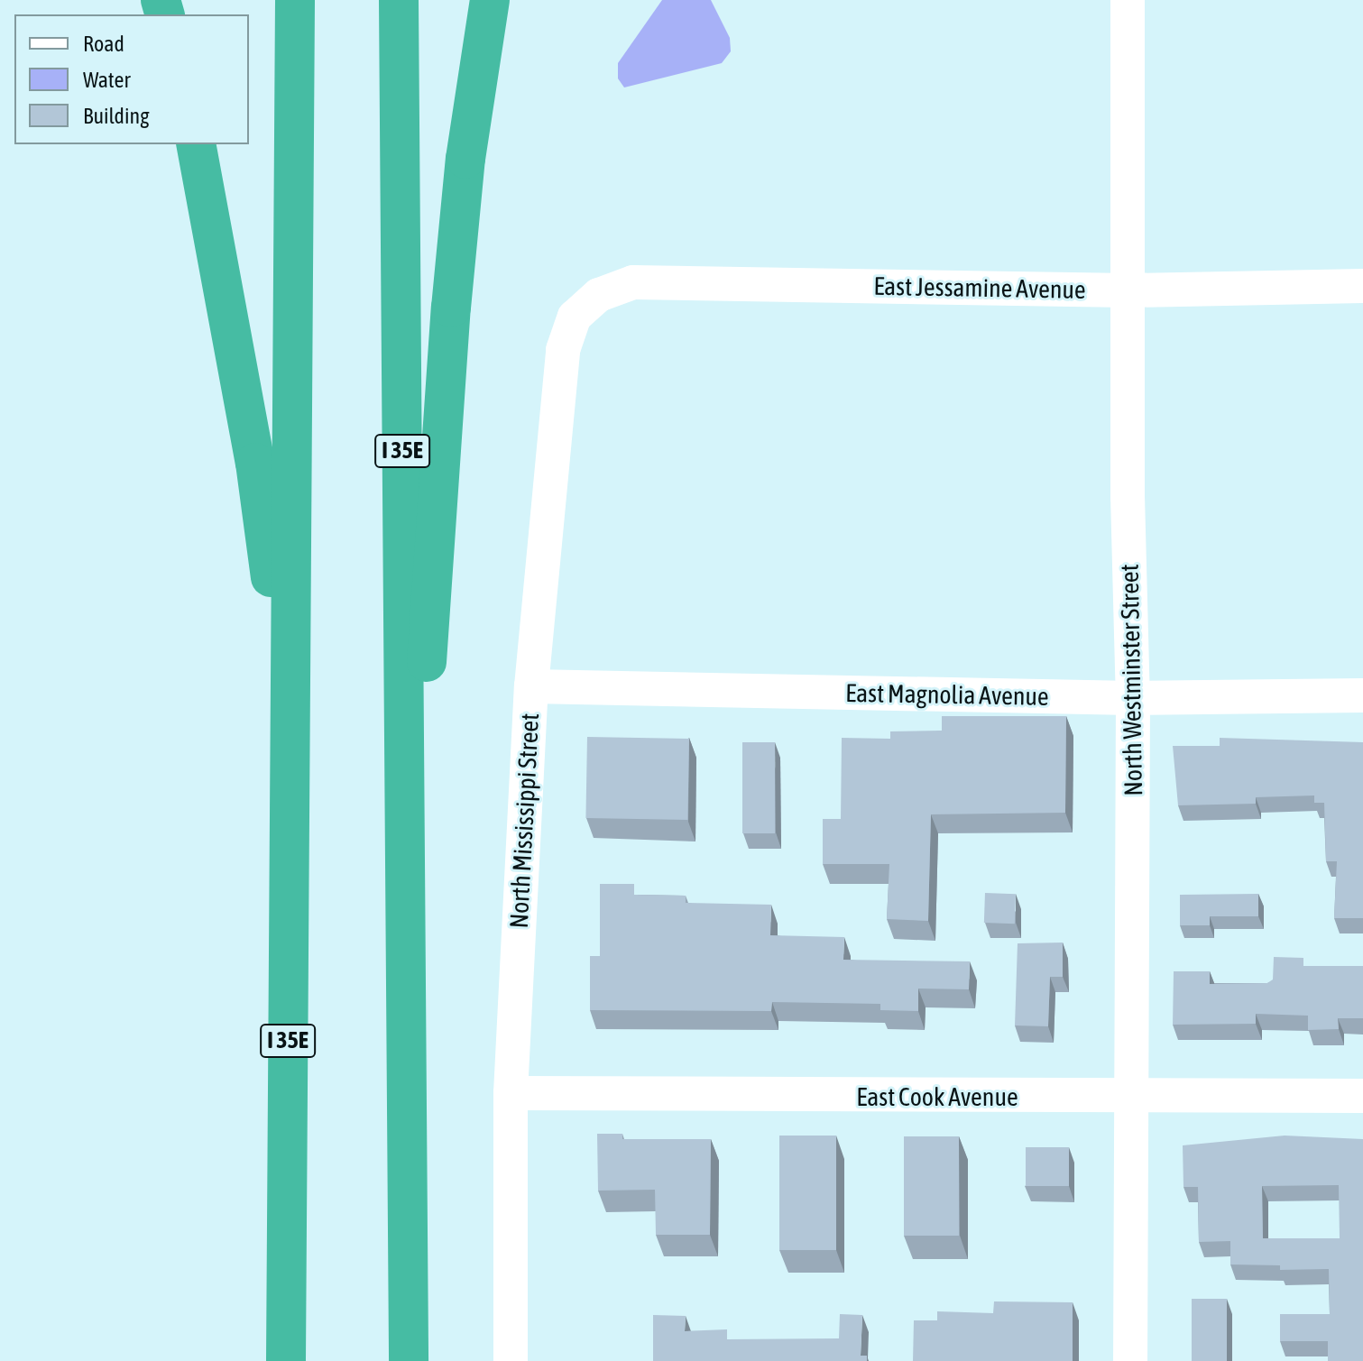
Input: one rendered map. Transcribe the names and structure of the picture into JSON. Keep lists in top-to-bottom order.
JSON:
{
  "streets": {
    "highway": ["I 35E"],
    "street": [
      "East Jessamine Avenue",
      "North Westminster Street",
      "East Magnolia Avenue",
      "North Mississippi Street",
      "East Cook Avenue"
    ]
  },
  "crossings": [
    ["East Jessamine Avenue", "North Westminster Street"],
    ["East Jessamine Avenue", "North Mississippi Street"],
    ["North Westminster Street", "East Magnolia Avenue"],
    ["North Westminster Street", "East Cook Avenue"],
    ["East Magnolia Avenue", "North Mississippi Street"],
    ["North Mississippi Street", "East Cook Avenue"]
  ],
  "legend": ["Road", "Water", "Building"]
}
